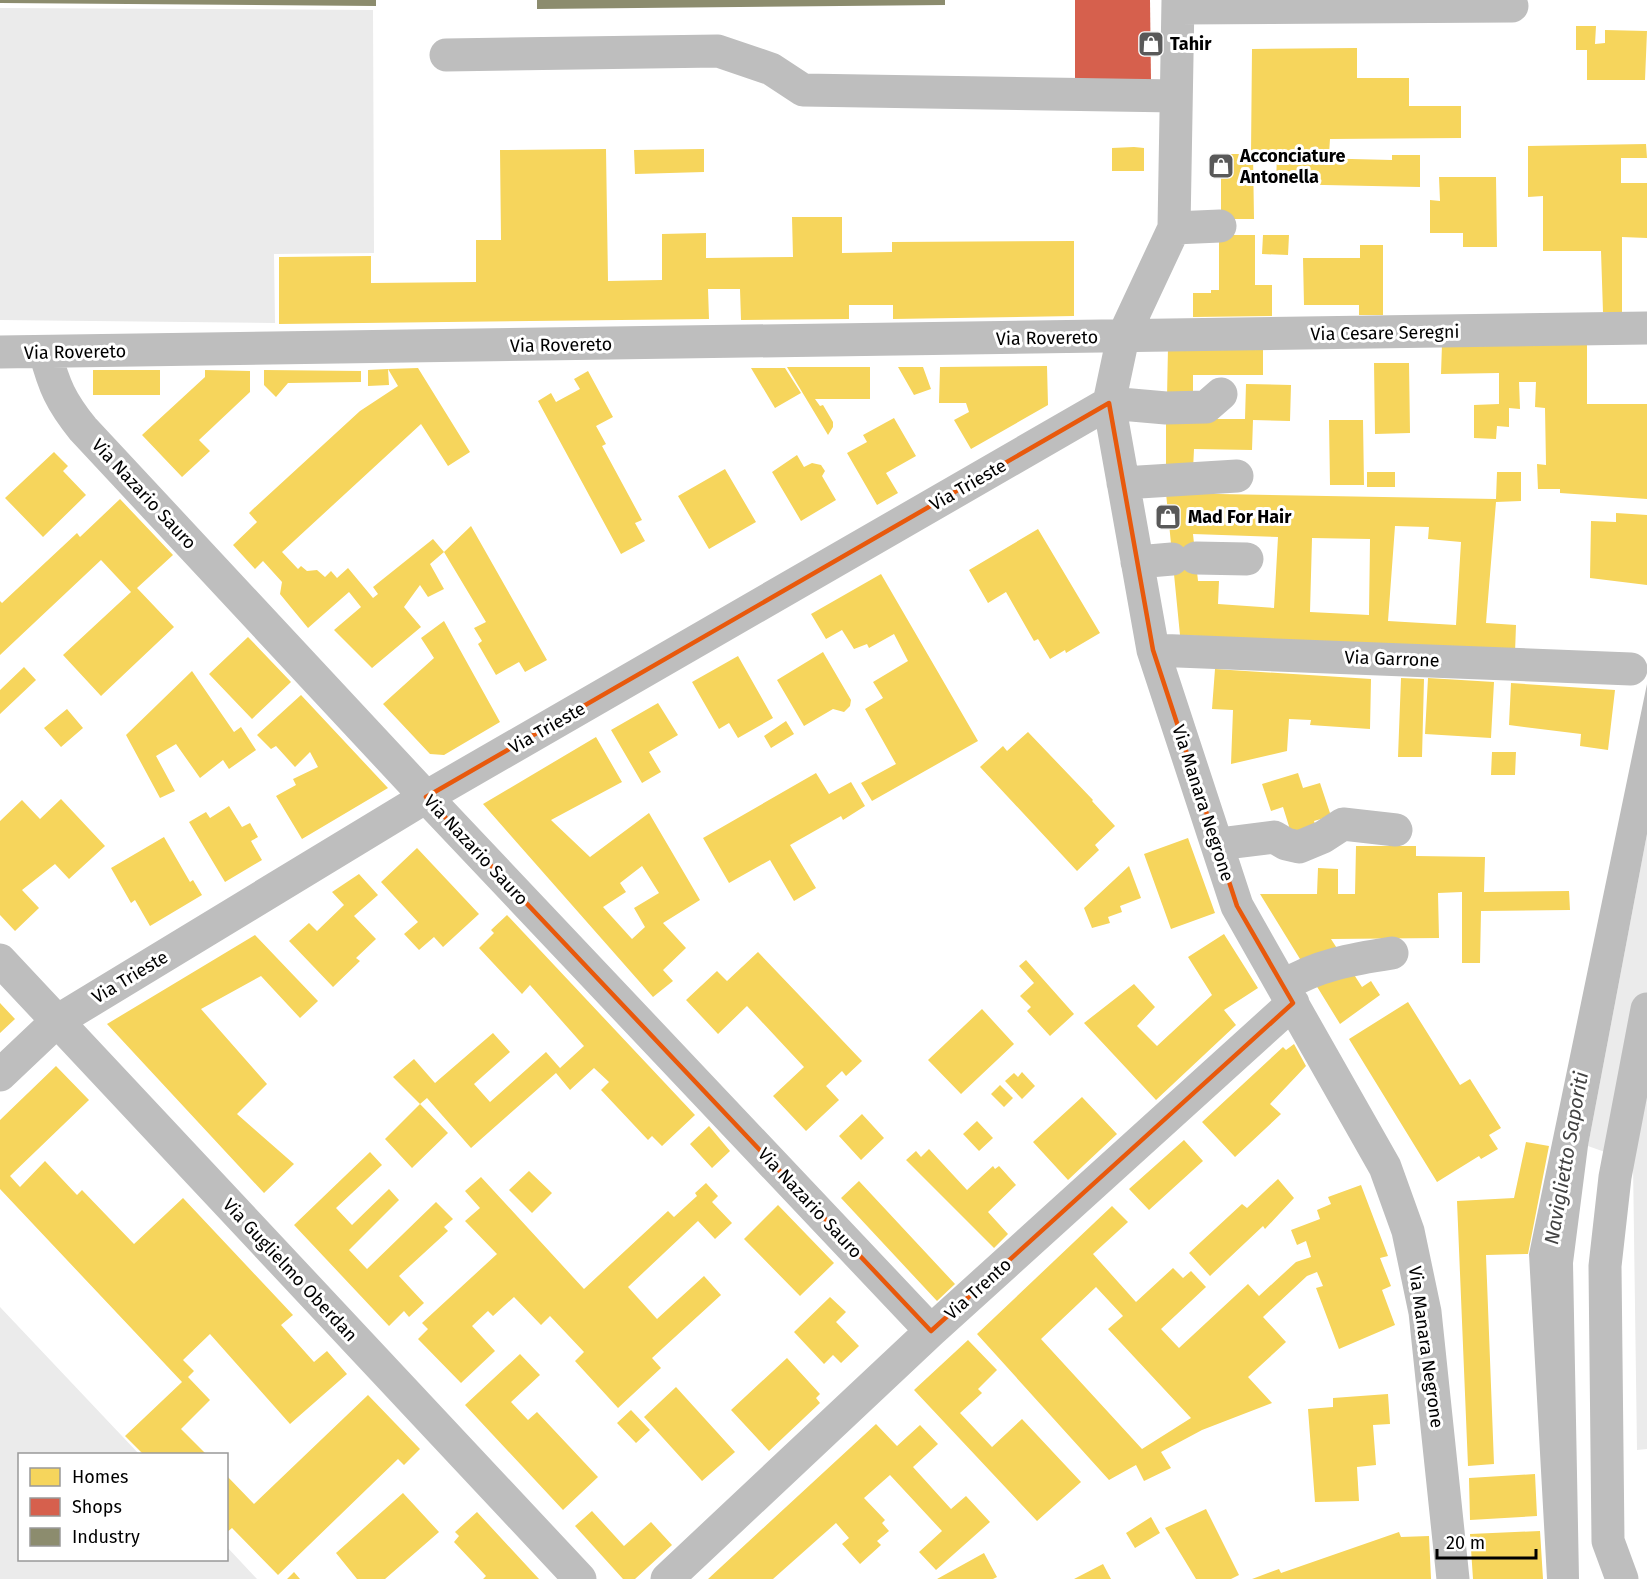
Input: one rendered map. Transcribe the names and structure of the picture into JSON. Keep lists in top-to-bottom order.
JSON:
{
  "streets": {
    "street": [
      "Via Cesare Seregni",
      "Via Rovereto",
      "Via Trieste",
      "Via Nazario Sauro",
      "Via Garrone",
      "Via Manara Negrone",
      "Via Guglielmo Oberdan",
      "Via Trento"
    ]
  },
  "crossings": [
    ["Via Cesare Seregni", "Via Rovereto"],
    ["Via Cesare Seregni", "Via Manara Negrone"],
    ["Via Rovereto", "Via Nazario Sauro"],
    ["Via Rovereto", "Via Manara Negrone"],
    ["Via Trieste", "Via Nazario Sauro"],
    ["Via Trieste", "Via Manara Negrone"],
    ["Via Trieste", "Via Guglielmo Oberdan"],
    ["Via Nazario Sauro", "Via Trento"],
    ["Via Garrone", "Via Manara Negrone"],
    ["Via Manara Negrone", "Via Trento"]
  ],
  "water": ["Naviglietto Saporiti"],
  "places": {
    "shop": ["Tahir", "Acconciature Antonella", "Mad For Hair"]
  },
  "legend": ["Homes", "Shops", "Industry"],
  "scale_bar": "20 m"
}
